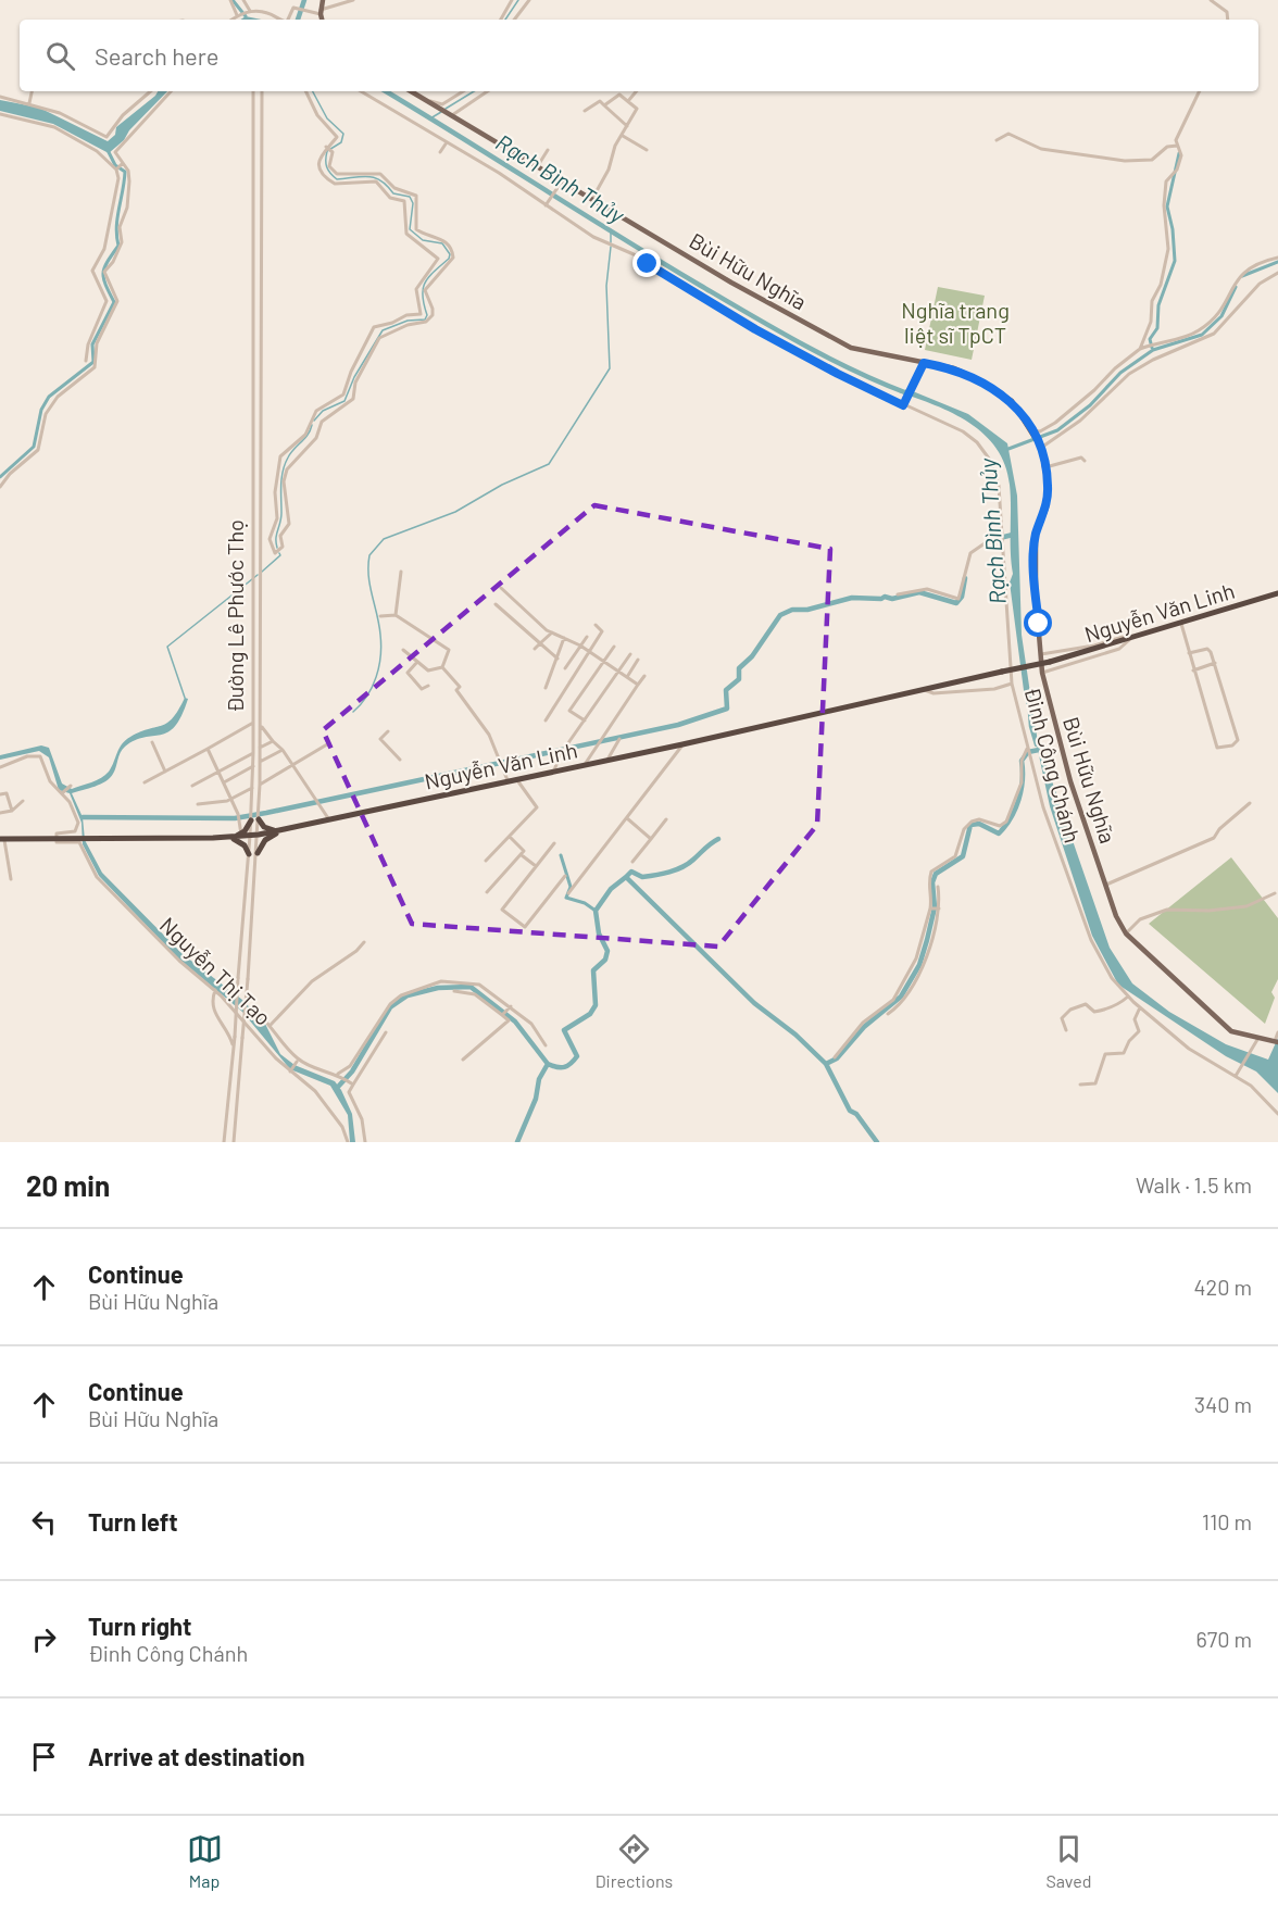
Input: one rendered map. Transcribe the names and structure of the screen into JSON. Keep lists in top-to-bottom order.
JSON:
{
  "streets": {
    "highway": ["Nguyễn Văn Linh"],
    "main road": ["Bùi Hữu Nghĩa"],
    "street": ["Đường Lê Phước Thọ", "Đinh Công Chánh", "Nguyễn Thị Tạo"]
  },
  "crossings": [
    ["Nguyễn Văn Linh", "Đường Lê Phước Thọ"],
    ["Nguyễn Văn Linh", "Nguyễn Thị Tạo"]
  ],
  "water": ["Rạch Bình Thủy"],
  "parks": ["Nghĩa trang liệt sĩ TpCT"],
  "page": {
    "search": "Search here",
    "heading": ["20 min", "Walk · 1.5 km"],
    "list": [
      ["Continue", "Bùi Hữu Nghĩa", "420 m"],
      ["Continue", "Bùi Hữu Nghĩa", "340 m"],
      ["Turn left", "110 m"],
      ["Turn right", "Đinh Công Chánh", "670 m"],
      "Arrive at destination"
    ],
    "nav": ["Map", "Directions", "Saved"]
  }
}
